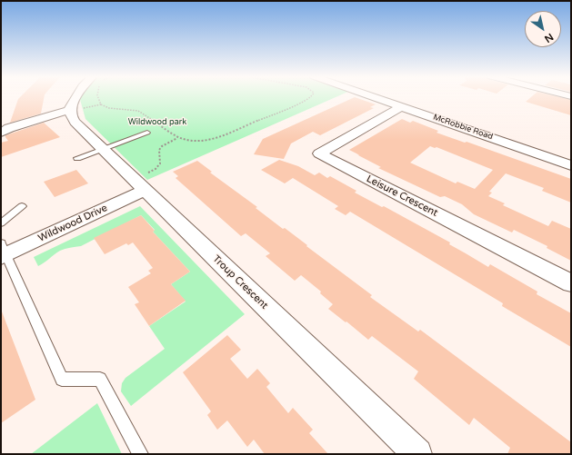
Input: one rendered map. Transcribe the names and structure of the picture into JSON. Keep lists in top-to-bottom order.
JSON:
{
  "streets": {
    "street": [
      "McRobbie Road",
      "Leisure Crescent",
      "Wildwood Drive",
      "Troup Crescent"
    ]
  },
  "crossings": [
    ["McRobbie Road", "Leisure Crescent"],
    ["Wildwood Drive", "Troup Crescent"]
  ],
  "parks": ["Wildwood park"],
  "north": "bottom right"
}
